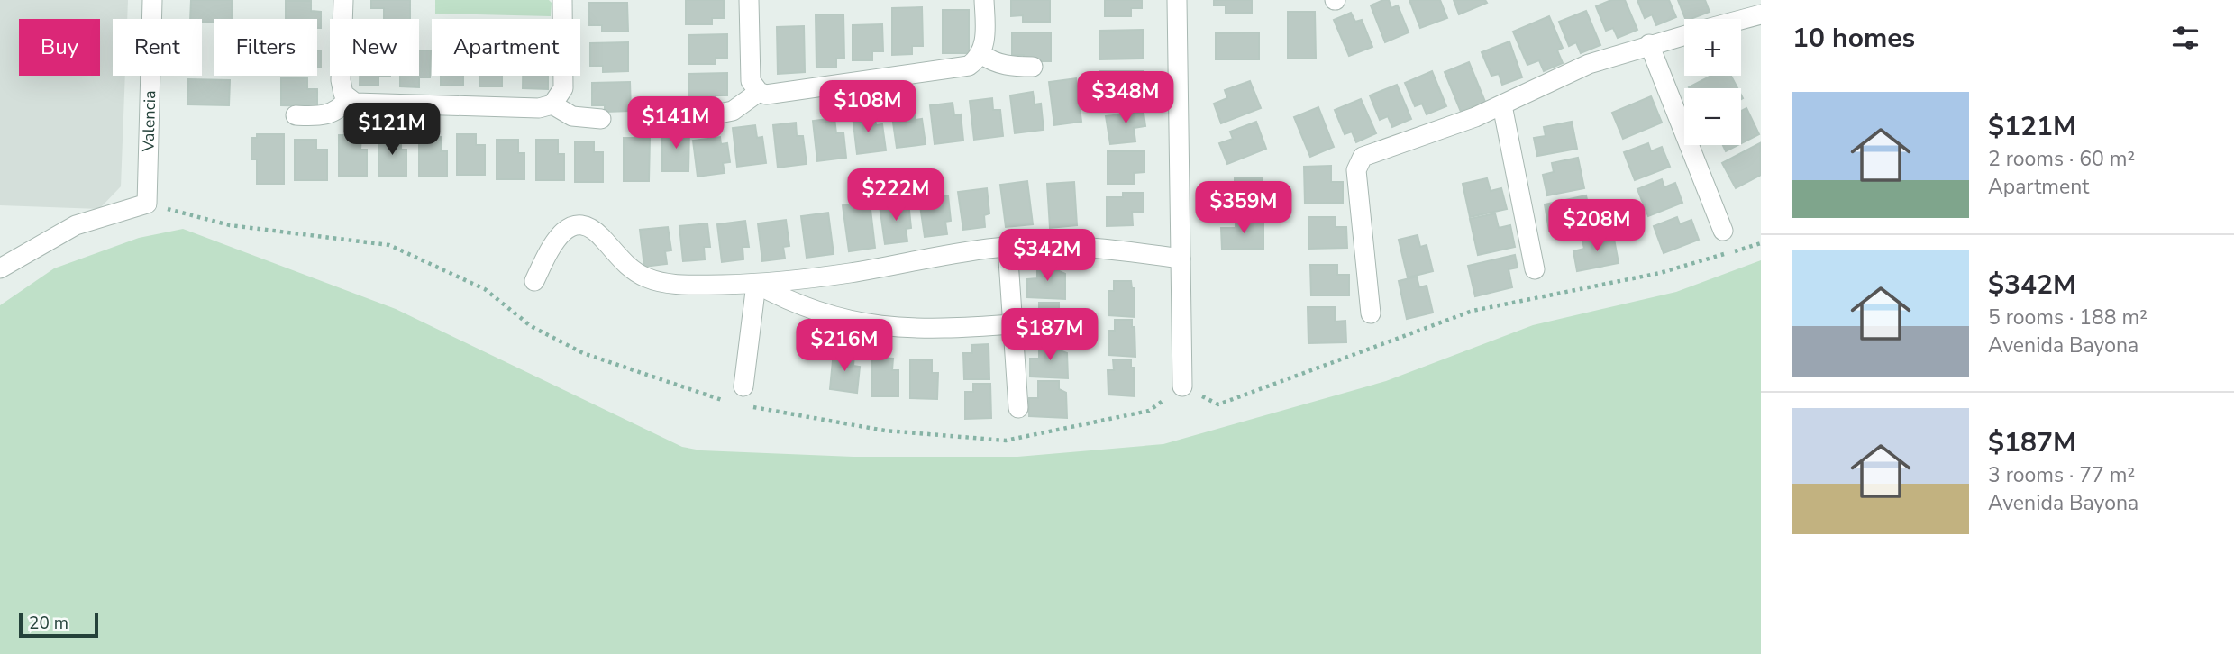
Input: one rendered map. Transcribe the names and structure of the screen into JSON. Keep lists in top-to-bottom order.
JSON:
{
  "streets": {
    "street": ["Valencia"]
  },
  "scale_bar": "20 m",
  "page": {
    "heading": "10 homes",
    "map_buttons": ["+", "−"],
    "chip": [
      "Buy",
      "Rent",
      "Filters",
      "New",
      "Apartment"
    ],
    "price": [
      "$348M",
      "$108M",
      "$141M",
      "$121M",
      "$222M",
      "$359M",
      "$208M",
      "$342M",
      "$187M",
      "$216M"
    ],
    "list": [
      {
        "name": "$121M",
        "note": "2 rooms · 60 m² · Apartment"
      },
      {
        "name": "$342M",
        "note": "5 rooms · 188 m² · Avenida Bayona"
      },
      {
        "name": "$187M",
        "note": "3 rooms · 77 m² · Avenida Bayona"
      }
    ],
    "scale": "20 m"
  }
}
